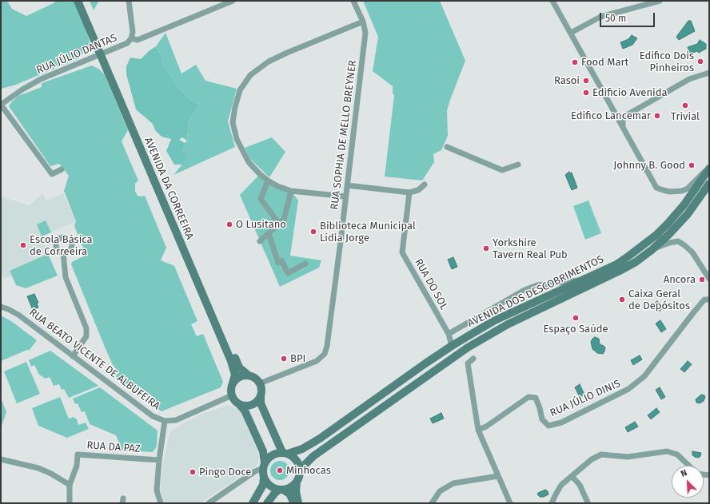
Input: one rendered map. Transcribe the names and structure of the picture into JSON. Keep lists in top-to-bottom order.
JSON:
{
  "streets": {
    "main road": ["AVENIDA DA CORREEIRA", "AVENIDA DOS DESCOBRIMENTOS"],
    "street": [
      "RUA JÚLIO DANTAS",
      "RUA SOPHIA DE MELLO BREYNER",
      "RUA DO SOL",
      "RUA BEATO VICENTE DE ALBUFEIRA",
      "RUA JÚLIO DINIS",
      "RUA DA PAZ"
    ]
  },
  "crossings": [
    ["RUA JÚLIO DANTAS", "AVENIDA DA CORREEIRA"],
    ["RUA SOPHIA DE MELLO BREYNER", "AVENIDA DA CORREEIRA"],
    ["RUA SOPHIA DE MELLO BREYNER", "RUA BEATO VICENTE DE ALBUFEIRA"],
    ["AVENIDA DA CORREEIRA", "RUA BEATO VICENTE DE ALBUFEIRA"],
    ["RUA DO SOL", "AVENIDA DOS DESCOBRIMENTOS"]
  ],
  "places": [
    "Edifico Dois Pinheiros",
    "Food Mart",
    "Rasoi",
    "Edificio Avenida",
    "Trivial",
    "Edifico Lancemar",
    "Johnny B. Good",
    "O Lusitano",
    "Biblioteca Municipal Lídia Jorge",
    "Escola Básica de Correeira",
    "Yorkshire Tavern Real Pub",
    "Ancora",
    "Caixa Geral de Depósitos",
    "Espaço Saúde",
    "BPI",
    "Minhocas",
    "Pingo Doce"
  ],
  "scale_bar": "50 m",
  "north": "top left"
}
